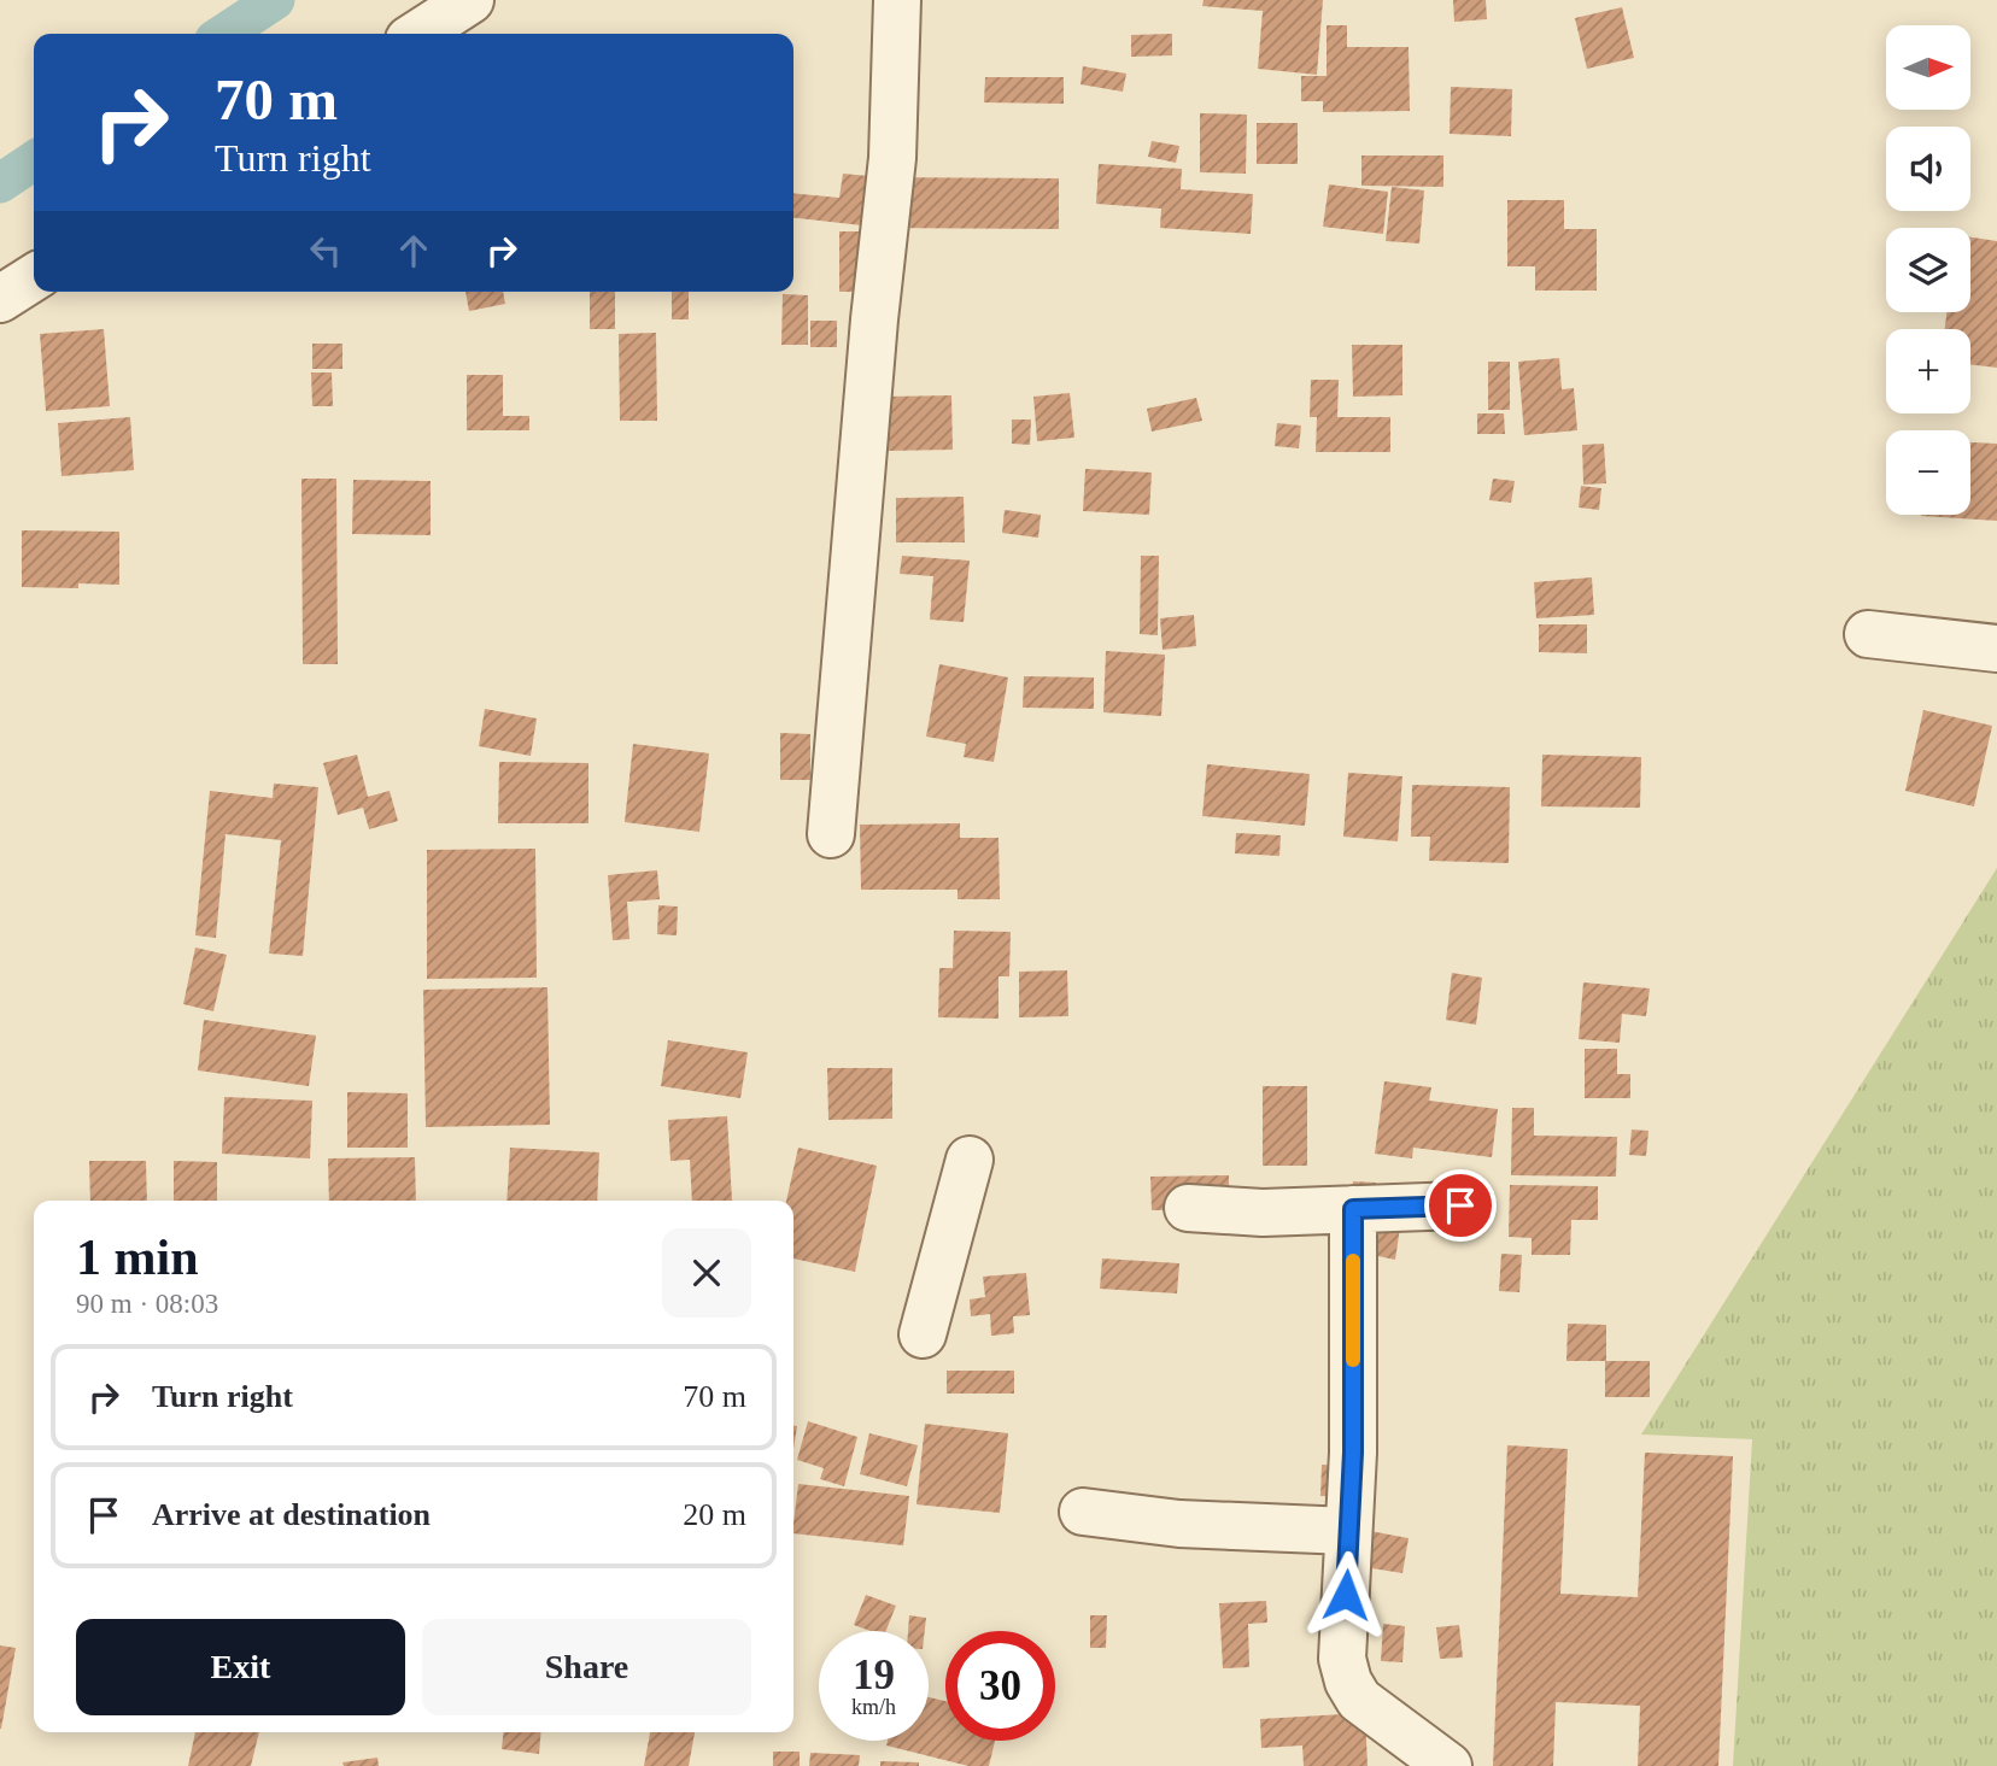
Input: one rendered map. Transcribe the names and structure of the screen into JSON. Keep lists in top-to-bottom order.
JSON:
{
  "north": "right",
  "page": {
    "map_buttons": ["+", "−"],
    "turn": ["70 m", "Turn right"],
    "heading": ["1 min", "90 m · 08:03"],
    "list": [
      {
        "name": "Turn right",
        "value": "70 m"
      },
      {
        "name": "Arrive at destination",
        "value": "20 m"
      }
    ],
    "buttons": ["Exit", "Share"],
    "speed": "19 km/h",
    "limit": "30"
  }
}
